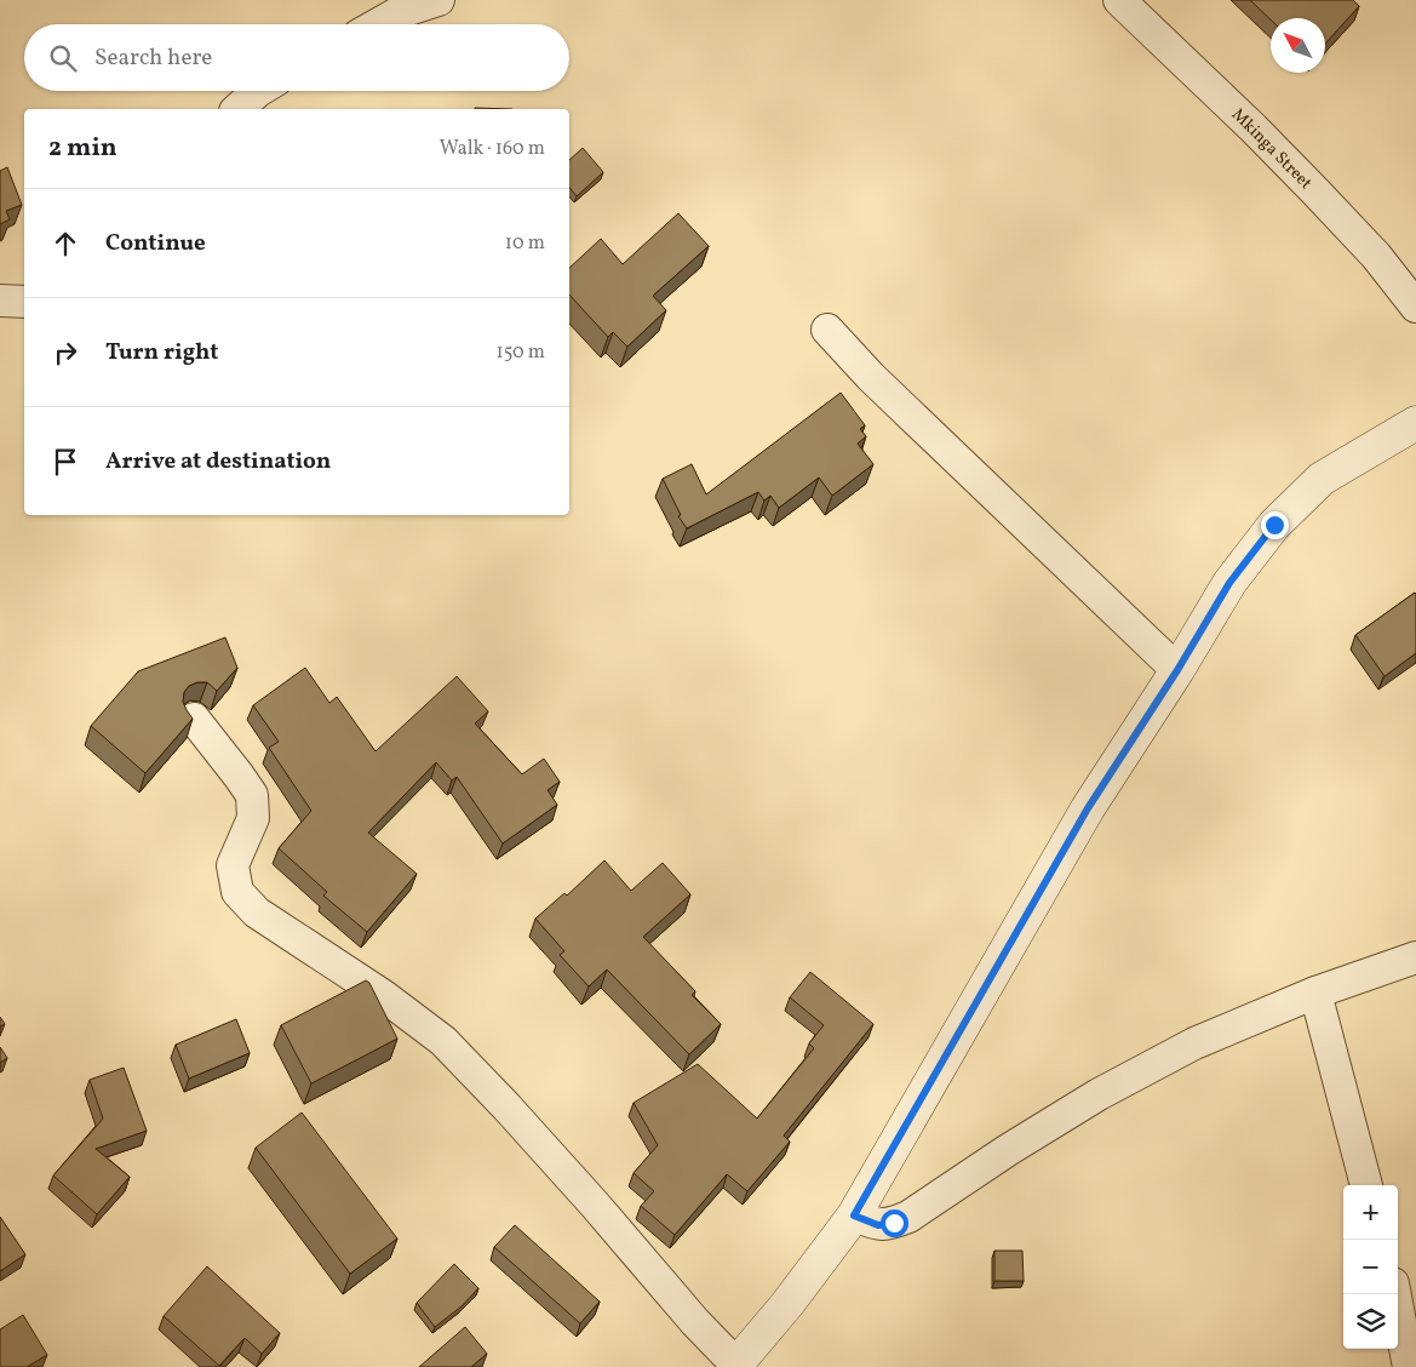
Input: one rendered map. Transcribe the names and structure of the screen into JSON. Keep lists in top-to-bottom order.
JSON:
{
  "streets": {
    "street": ["Mkinga Street"]
  },
  "north": "top left",
  "page": {
    "search": "Search here",
    "heading": ["2 min", "Walk · 160 m"],
    "list": [
      ["Continue", "10 m"],
      ["Turn right", "150 m"],
      "Arrive at destination"
    ],
    "map_buttons": ["+", "−"]
  }
}
